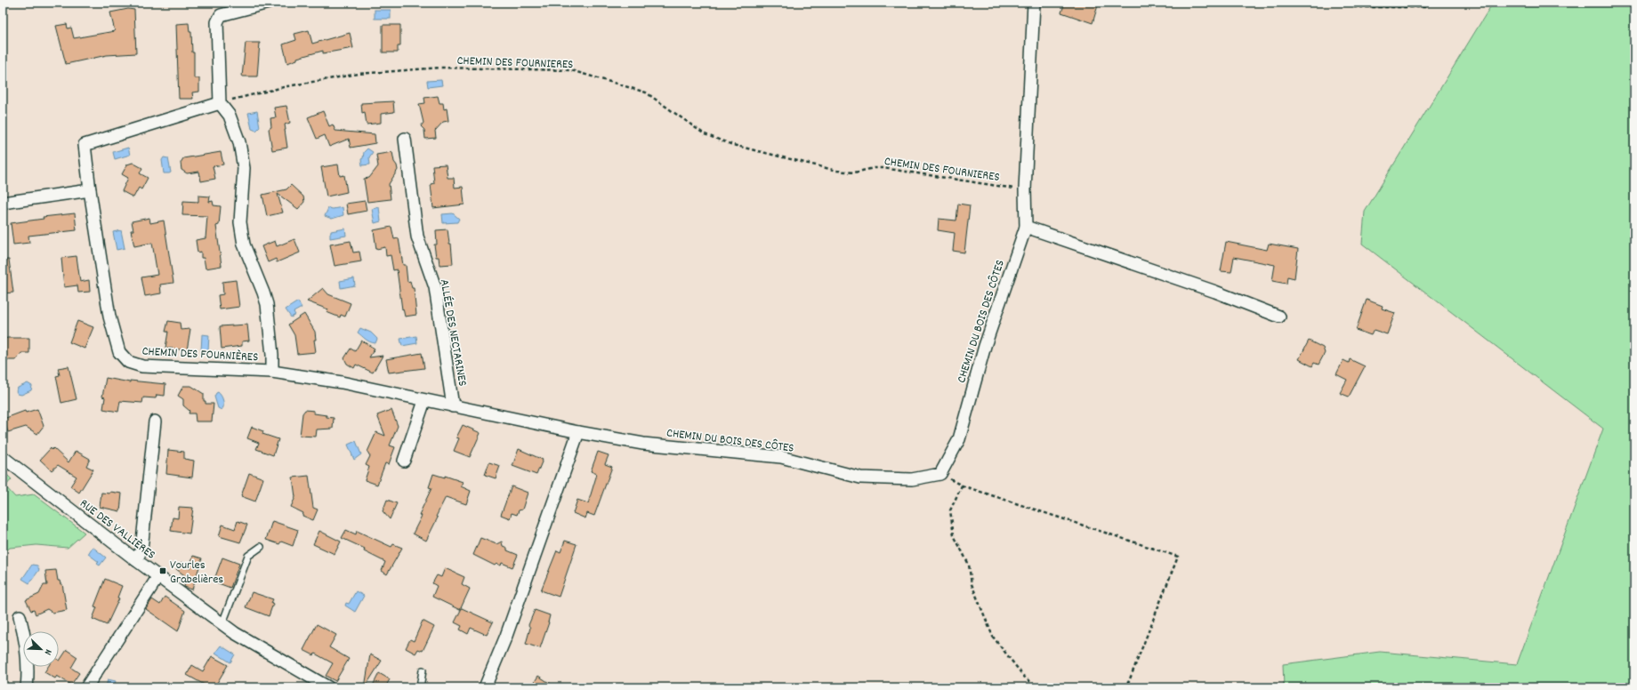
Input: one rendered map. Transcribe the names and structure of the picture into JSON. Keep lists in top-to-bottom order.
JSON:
{
  "streets": {
    "street": [
      "CHEMIN DU BOIS DES CÔTES",
      "ALLÉE DES NECTARINES",
      "CHEMIN DES FOURNIÈRES",
      "RUE DES VALLIÈRES"
    ],
    "path": ["CHEMIN DES FOURNIERES"]
  },
  "crossings": [
    ["CHEMIN DES FOURNIERES", "CHEMIN DU BOIS DES CÔTES"],
    ["CHEMIN DES FOURNIERES", "CHEMIN DES FOURNIÈRES"],
    ["CHEMIN DU BOIS DES CÔTES", "CHEMIN DES FOURNIÈRES"],
    ["ALLÉE DES NECTARINES", "CHEMIN DES FOURNIÈRES"]
  ],
  "places": {
    "transit": ["Vourles Grabelières"]
  },
  "north": "bottom right"
}
